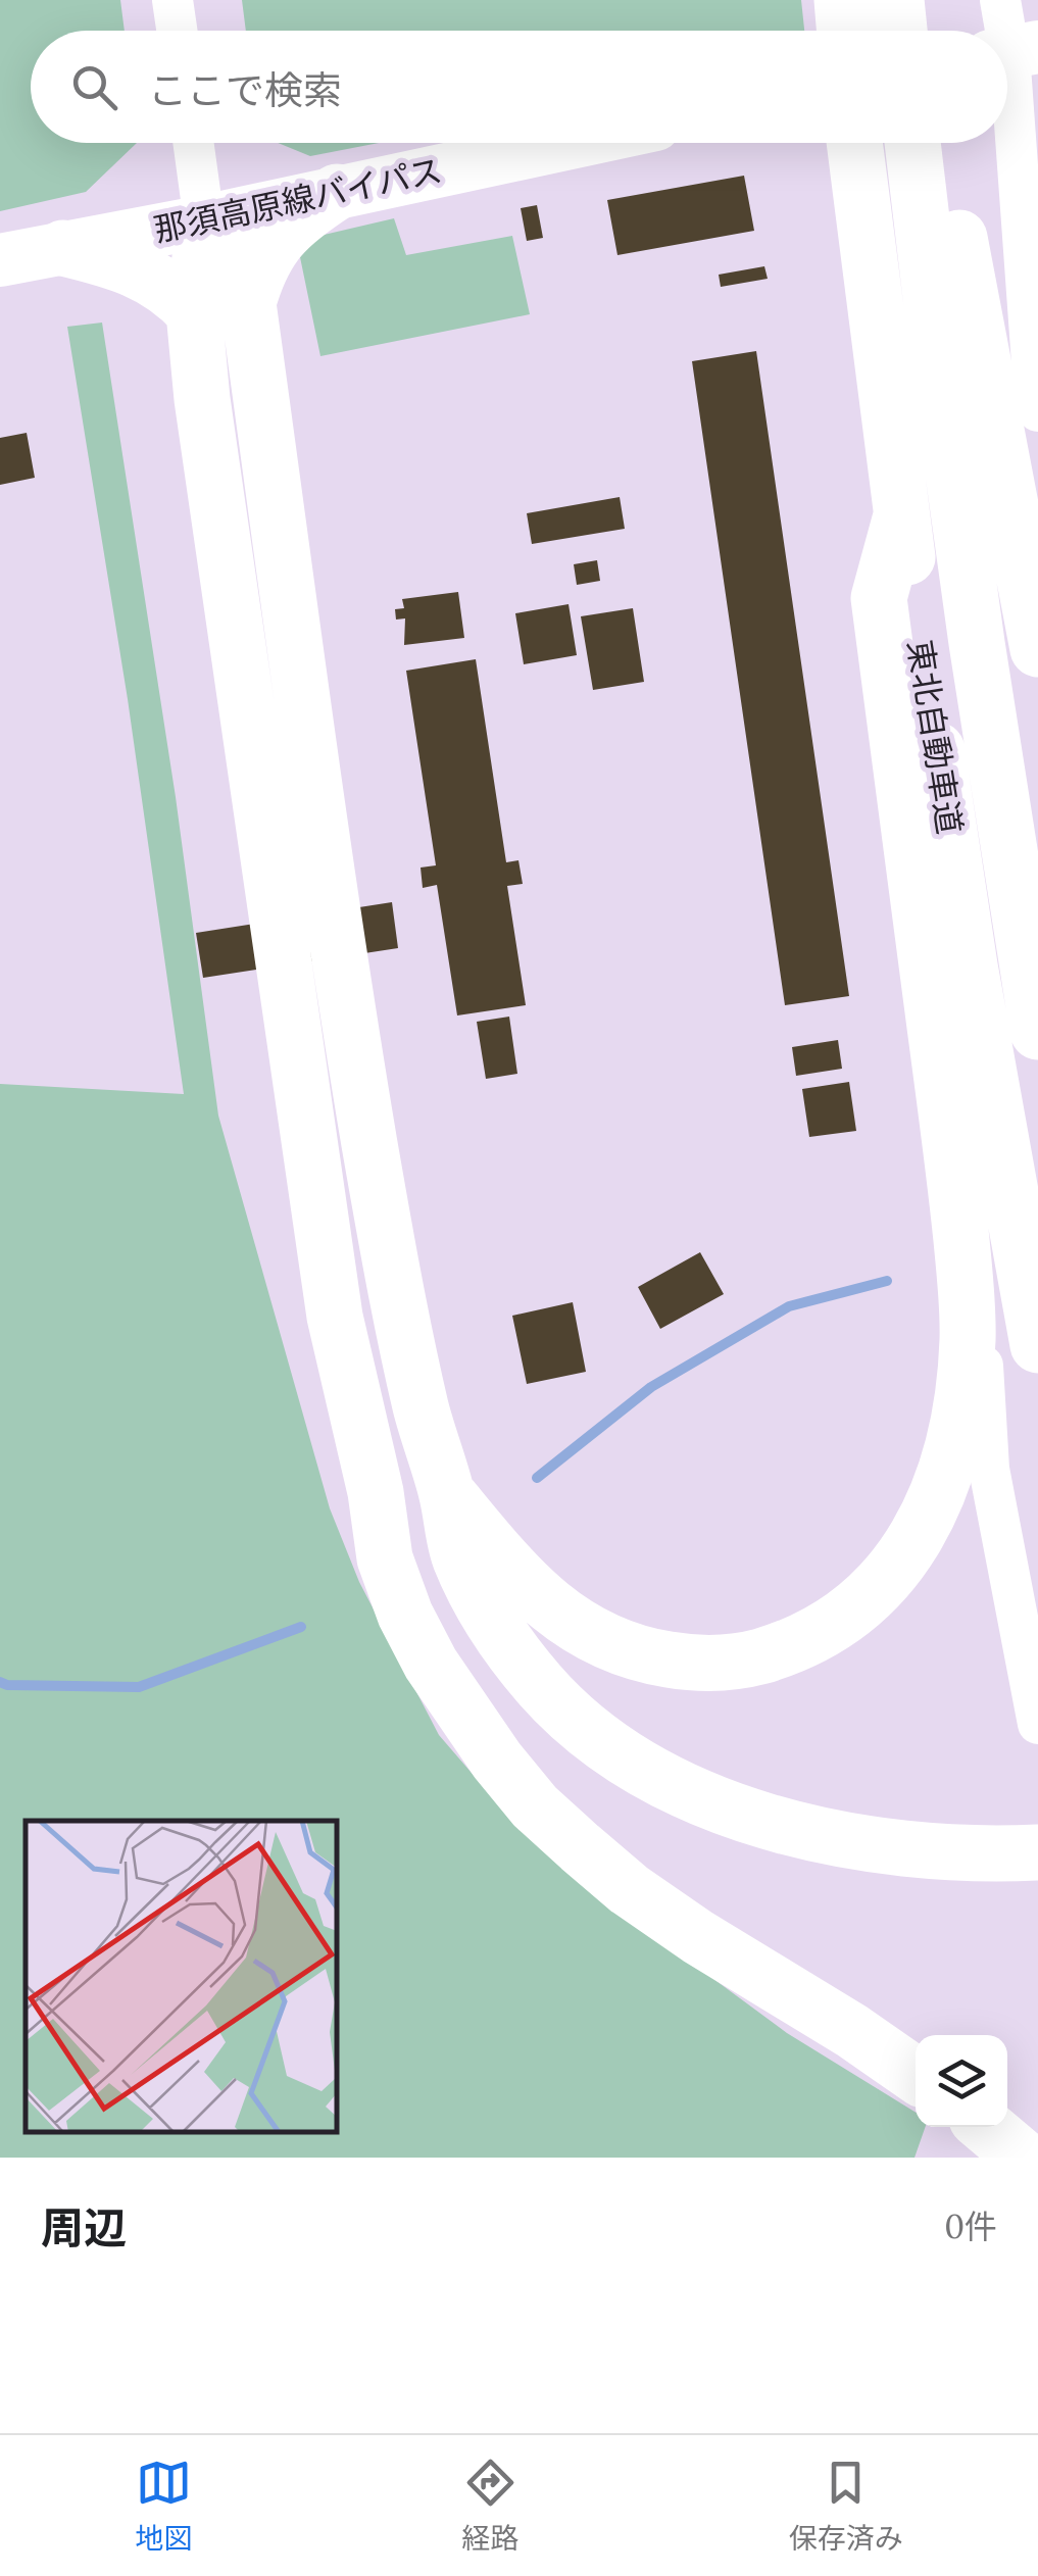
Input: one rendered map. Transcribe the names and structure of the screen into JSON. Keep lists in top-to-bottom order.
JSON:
{
  "streets": {
    "highway": ["東北自動車道"],
    "main road": ["那須高原線バイパス"]
  },
  "page": {
    "search": "ここで検索",
    "heading": ["周辺", "0件"],
    "nav": ["地図", "経路", "保存済み"]
  }
}
